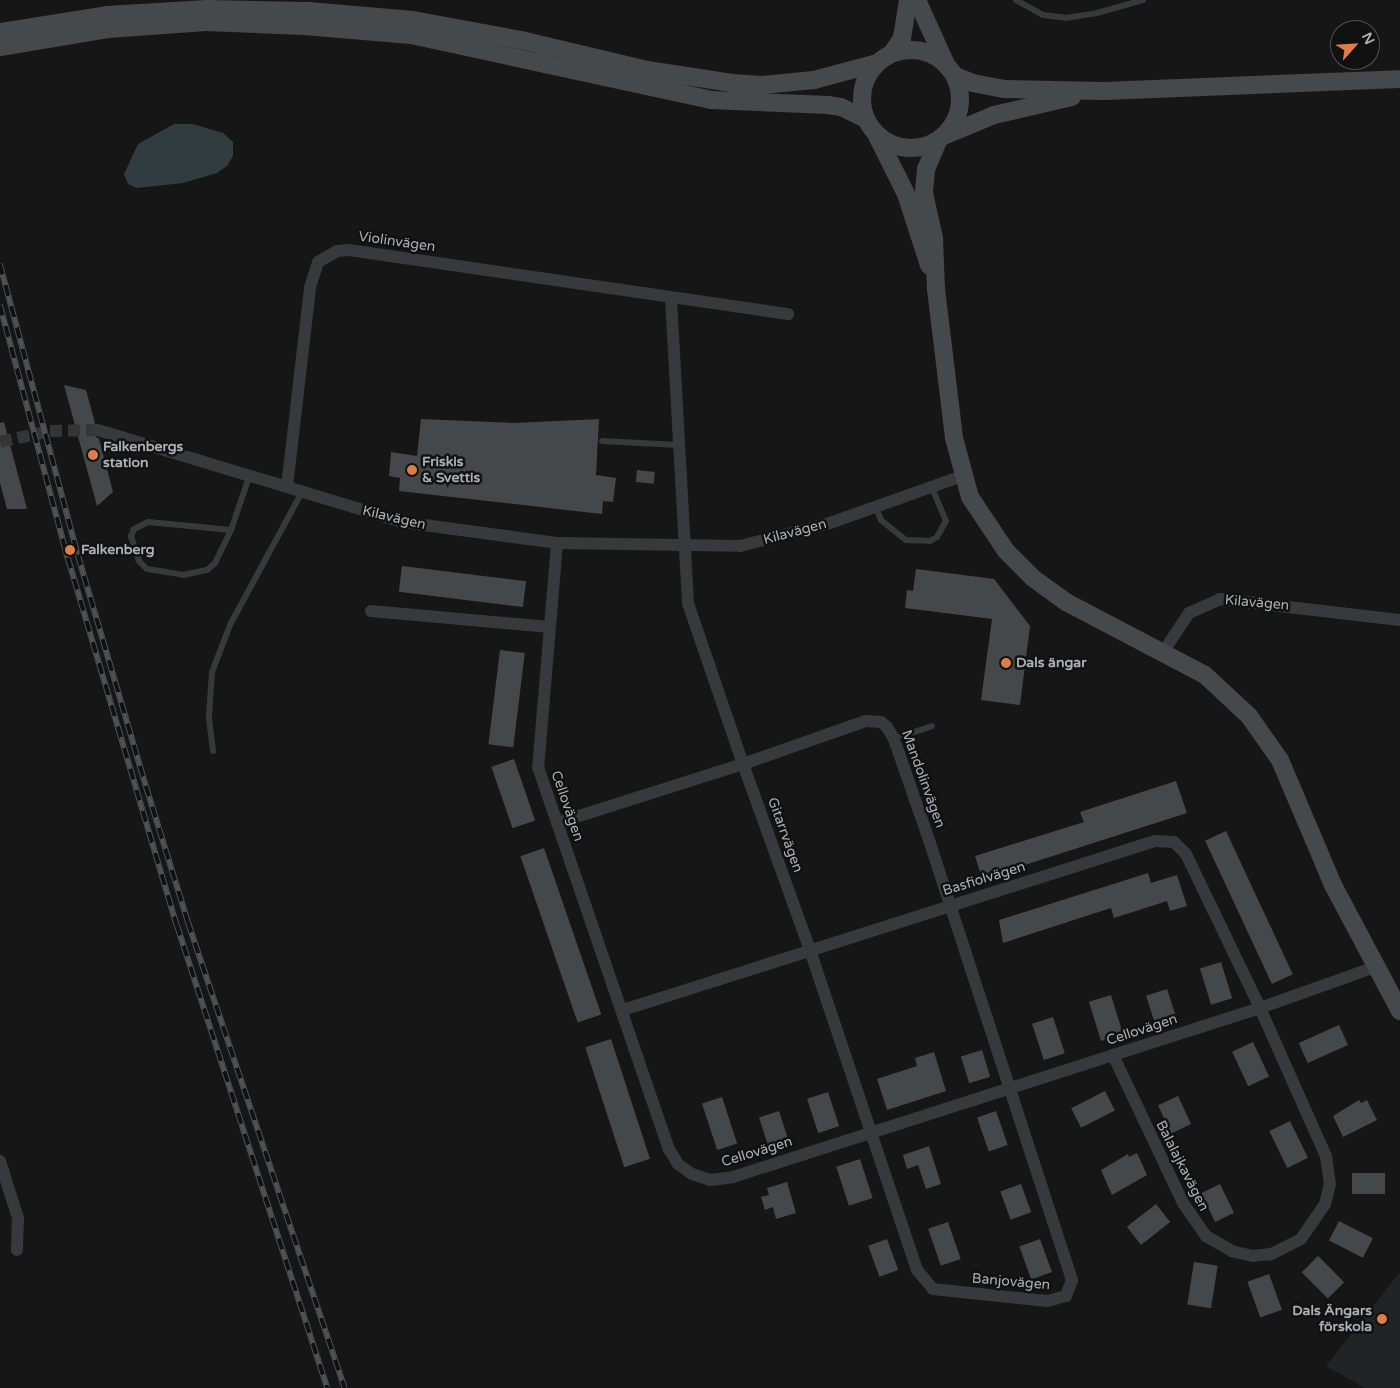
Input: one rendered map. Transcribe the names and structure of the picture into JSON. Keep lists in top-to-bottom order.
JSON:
{
  "streets": {
    "street": [
      "Violinvägen",
      "Kilavägen",
      "Mandolinvägen",
      "Cellovägen",
      "Gitarrvägen",
      "Basfiolvägen",
      "Balalajkavägen",
      "Banjovägen"
    ]
  },
  "crossings": [
    ["Violinvägen", "Kilavägen"],
    ["Kilavägen", "Cellovägen"],
    ["Kilavägen", "Gitarrvägen"],
    ["Mandolinvägen", "Cellovägen"],
    ["Mandolinvägen", "Gitarrvägen"],
    ["Mandolinvägen", "Basfiolvägen"],
    ["Mandolinvägen", "Banjovägen"],
    ["Cellovägen", "Gitarrvägen"],
    ["Cellovägen", "Basfiolvägen"],
    ["Cellovägen", "Balalajkavägen"],
    ["Cellovägen", "Banjovägen"],
    ["Gitarrvägen", "Basfiolvägen"],
    ["Gitarrvägen", "Banjovägen"],
    ["Basfiolvägen", "Balalajkavägen"]
  ],
  "places": [
    "Falkenbergs station",
    "Friskis & Svettis",
    "Falkenberg",
    "Dals ängar",
    "Dals Ängars förskola"
  ],
  "north": "top right"
}
